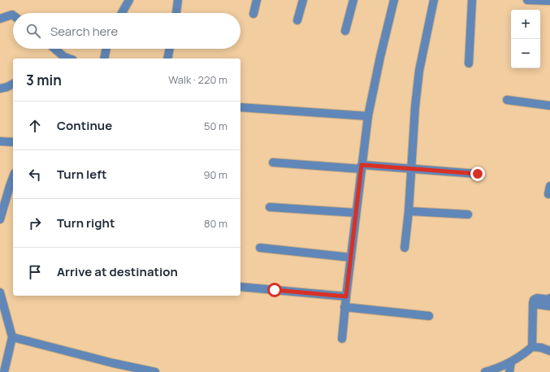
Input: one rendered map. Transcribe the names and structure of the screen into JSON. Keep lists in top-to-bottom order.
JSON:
{
  "page": {
    "map_buttons": ["+", "−"],
    "search": "Search here",
    "heading": ["3 min", "Walk · 220 m"],
    "list": [
      ["Continue", "50 m"],
      ["Turn left", "90 m"],
      ["Turn right", "80 m"],
      "Arrive at destination"
    ]
  }
}
